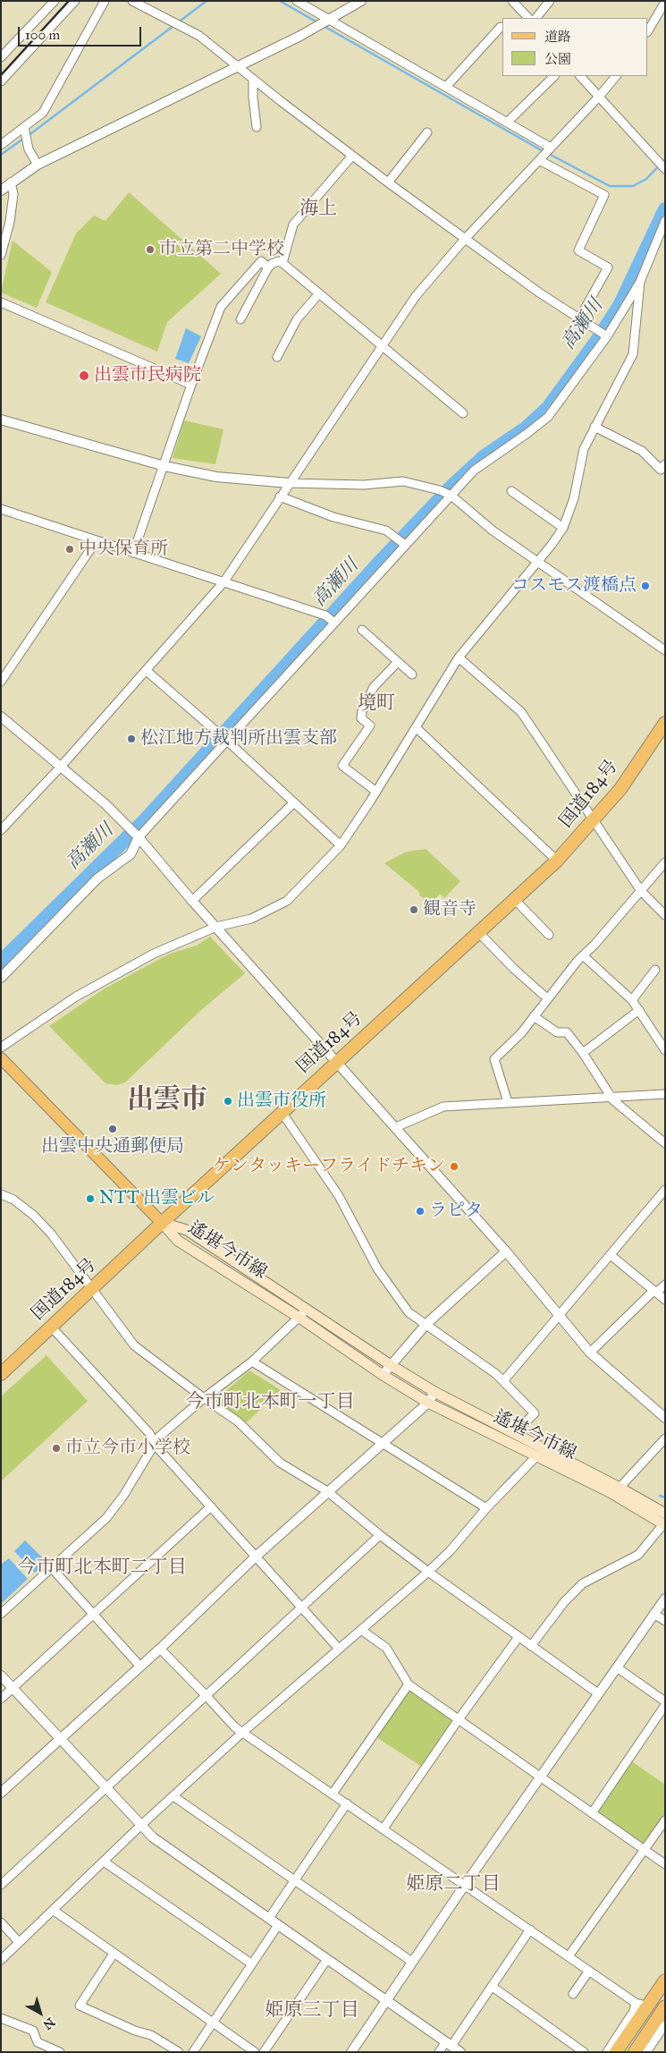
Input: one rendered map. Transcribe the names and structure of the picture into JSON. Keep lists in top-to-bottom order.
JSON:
{
  "streets": {
    "highway": ["国道184号"],
    "main road": ["遙堪今市線"]
  },
  "crossings": [
    ["国道184号", "遙堪今市線"]
  ],
  "districts": [
    "海上",
    "境町",
    "出雲市",
    "今市町北本町一丁目",
    "今市町北本町二丁目",
    "姫原二丁目",
    "姫原三丁目"
  ],
  "water": ["高瀬川"],
  "places": [
    "市立第二中学校",
    "出雲市民病院",
    "中央保育所",
    "コスモス渡橋点",
    "松江地方裁判所出雲支部",
    "観音寺",
    "出雲市役所",
    "出雲中央通郵便局",
    "ケンタッキーフライドチキン",
    "NTT 出雲ビル",
    "ラピタ",
    "市立今市小学校"
  ],
  "legend": ["道路", "公園"],
  "scale_bar": "100 m",
  "north": "bottom right"
}
